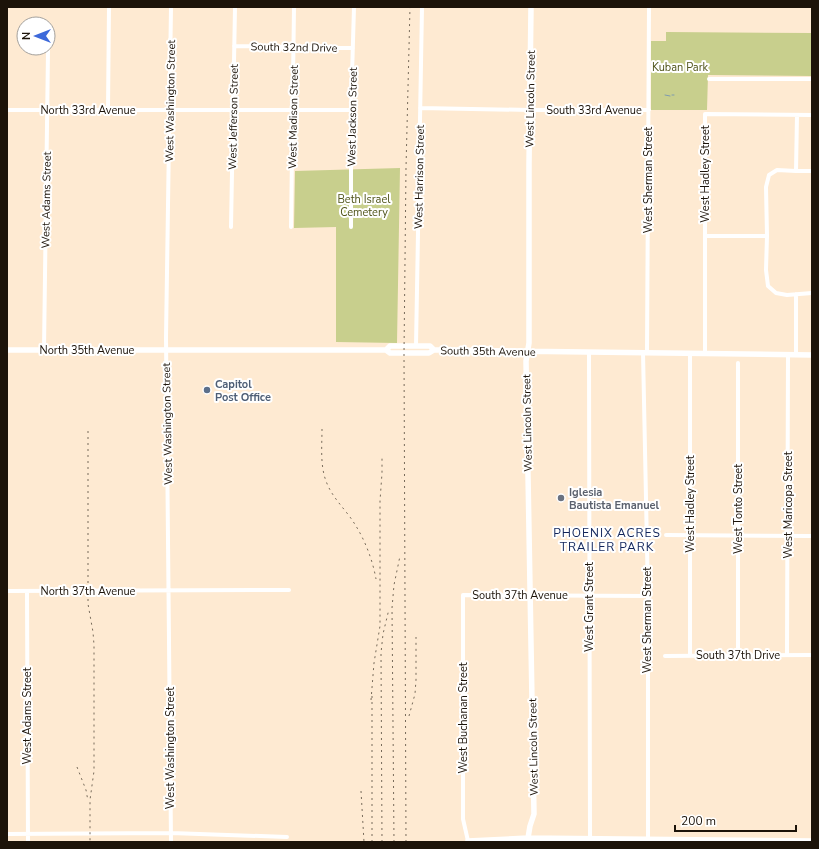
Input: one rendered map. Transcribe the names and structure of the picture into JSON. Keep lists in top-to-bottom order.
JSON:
{
  "streets": {
    "street": [
      "South 32nd Drive",
      "West Lincoln Street",
      "West Washington Street",
      "North 33rd Avenue",
      "South 33rd Avenue",
      "West Jefferson Street",
      "West Madison Street",
      "West Jackson Street",
      "West Hadley Street",
      "West Harrison Street",
      "West Sherman Street",
      "West Adams Street",
      "North 35th Avenue",
      "South 35th Avenue",
      "West Maricopa Street",
      "West Tonto Street",
      "North 37th Avenue",
      "South 37th Avenue",
      "West Grant Street",
      "South 37th Drive",
      "West Buchanan Street"
    ]
  },
  "crossings": [
    ["South 32nd Drive", "West Jefferson Street"],
    ["South 32nd Drive", "West Madison Street"],
    ["South 32nd Drive", "West Jackson Street"],
    ["West Lincoln Street", "South 33rd Avenue"],
    ["West Lincoln Street", "South 35th Avenue"],
    ["West Lincoln Street", "South 37th Avenue"],
    ["West Washington Street", "North 33rd Avenue"],
    ["West Washington Street", "North 35th Avenue"],
    ["West Washington Street", "South 35th Avenue"],
    ["West Washington Street", "North 37th Avenue"],
    ["North 33rd Avenue", "West Adams Street"],
    ["South 33rd Avenue", "West Harrison Street"],
    ["South 33rd Avenue", "West Sherman Street"],
    ["West Hadley Street", "South 35th Avenue"],
    ["West Hadley Street", "South 37th Drive"],
    ["West Sherman Street", "South 35th Avenue"],
    ["West Sherman Street", "South 37th Avenue"],
    ["West Adams Street", "North 35th Avenue"],
    ["West Adams Street", "North 37th Avenue"],
    ["North 35th Avenue", "South 35th Avenue"],
    ["South 35th Avenue", "West Maricopa Street"],
    ["South 35th Avenue", "West Grant Street"],
    ["West Maricopa Street", "South 37th Drive"],
    ["West Tonto Street", "South 37th Drive"],
    ["South 37th Avenue", "West Grant Street"],
    ["South 37th Avenue", "West Buchanan Street"]
  ],
  "districts": ["PHOENIX ACRES TRAILER PARK"],
  "parks": ["Kuban Park", "Beth Israel Cemetery"],
  "places": ["Capitol Post Office", "Iglesia Bautista Emanuel"],
  "scale_bar": "200 m",
  "north": "left"
}
